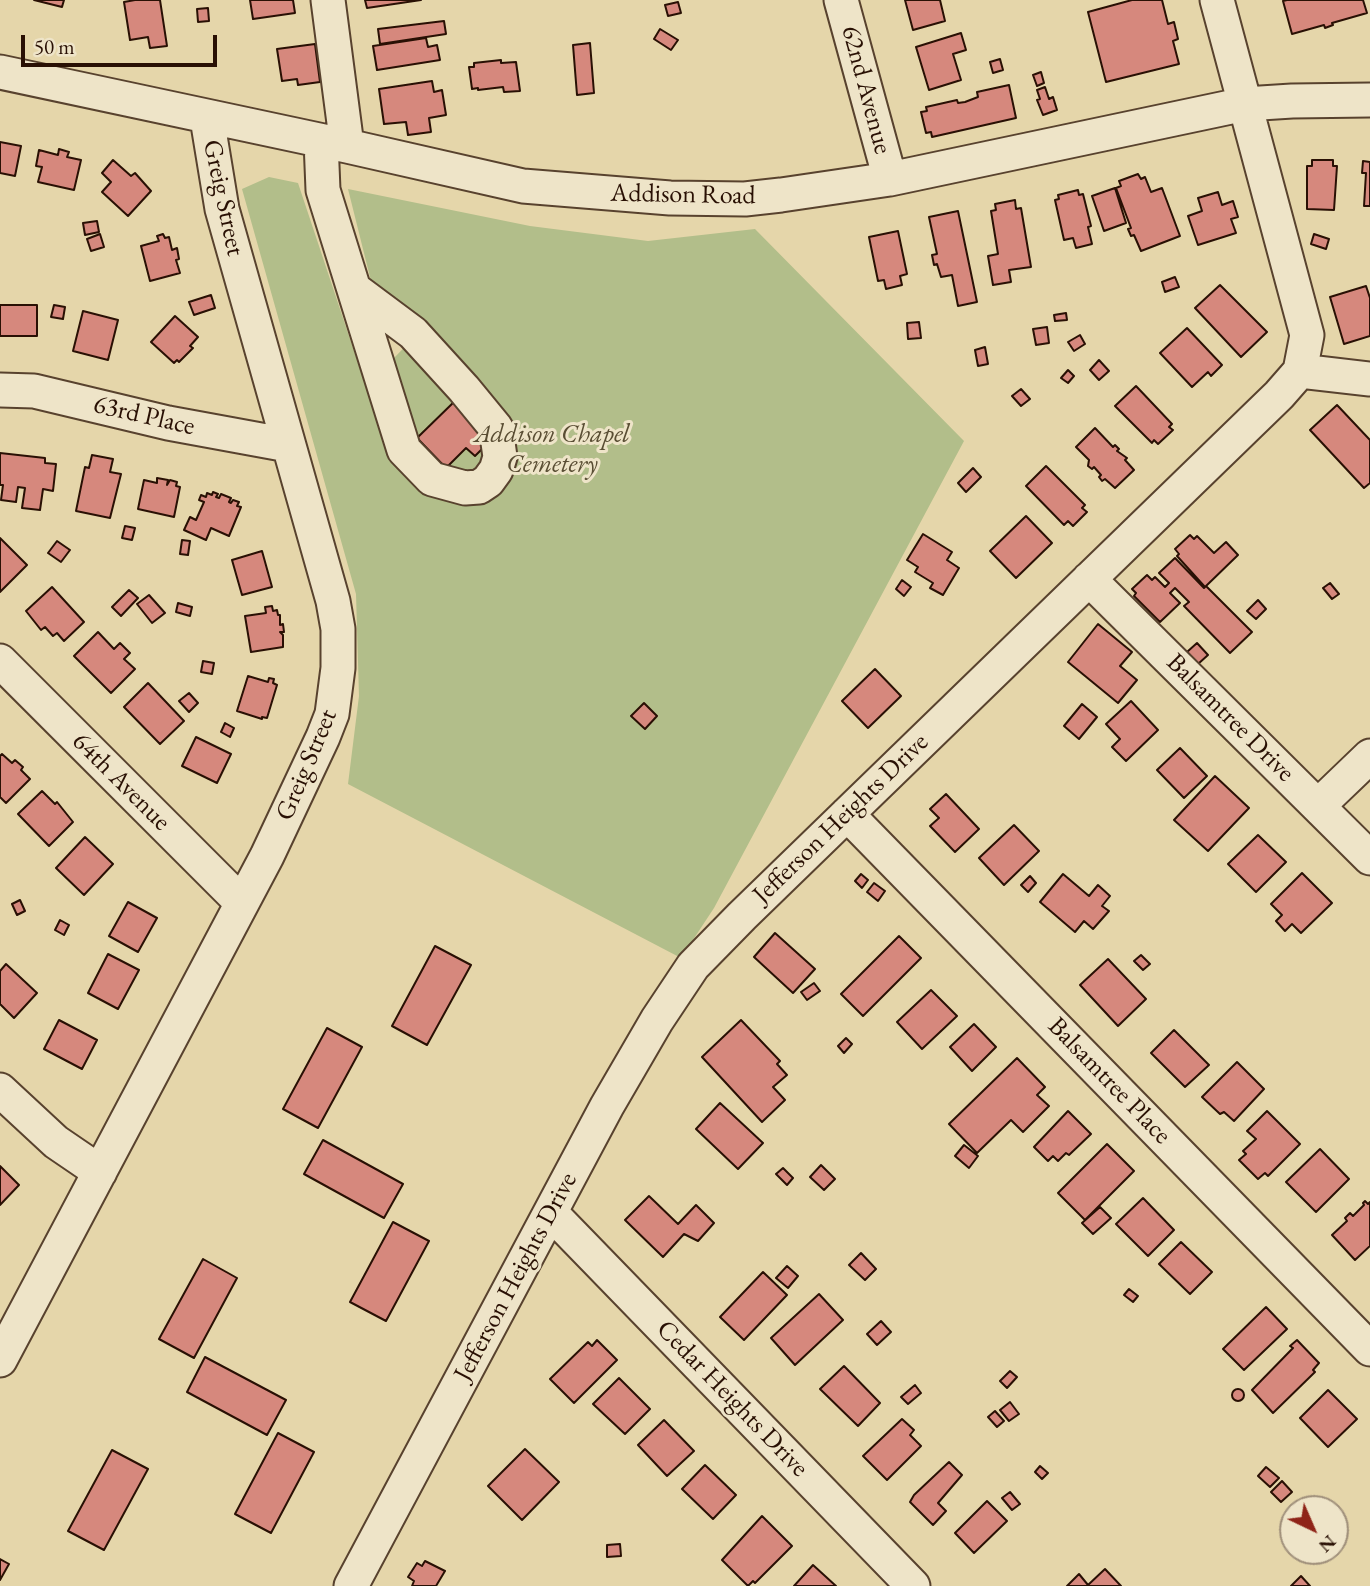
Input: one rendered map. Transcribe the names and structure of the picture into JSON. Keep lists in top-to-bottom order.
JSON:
{
  "streets": {
    "street": [
      "62nd Avenue",
      "Addison Road",
      "Greig Street",
      "63rd Place",
      "Balsamtree Drive",
      "64th Avenue",
      "Jefferson Heights Drive",
      "Balsamtree Place",
      "Cedar Heights Drive"
    ]
  },
  "crossings": [
    ["62nd Avenue", "Addison Road"],
    ["Addison Road", "Greig Street"],
    ["Greig Street", "63rd Place"],
    ["Greig Street", "64th Avenue"],
    ["Balsamtree Drive", "Jefferson Heights Drive"],
    ["Jefferson Heights Drive", "Balsamtree Place"],
    ["Jefferson Heights Drive", "Cedar Heights Drive"]
  ],
  "parks": ["Addison Chapel Cemetery"],
  "scale_bar": "50 m",
  "north": "bottom right"
}
